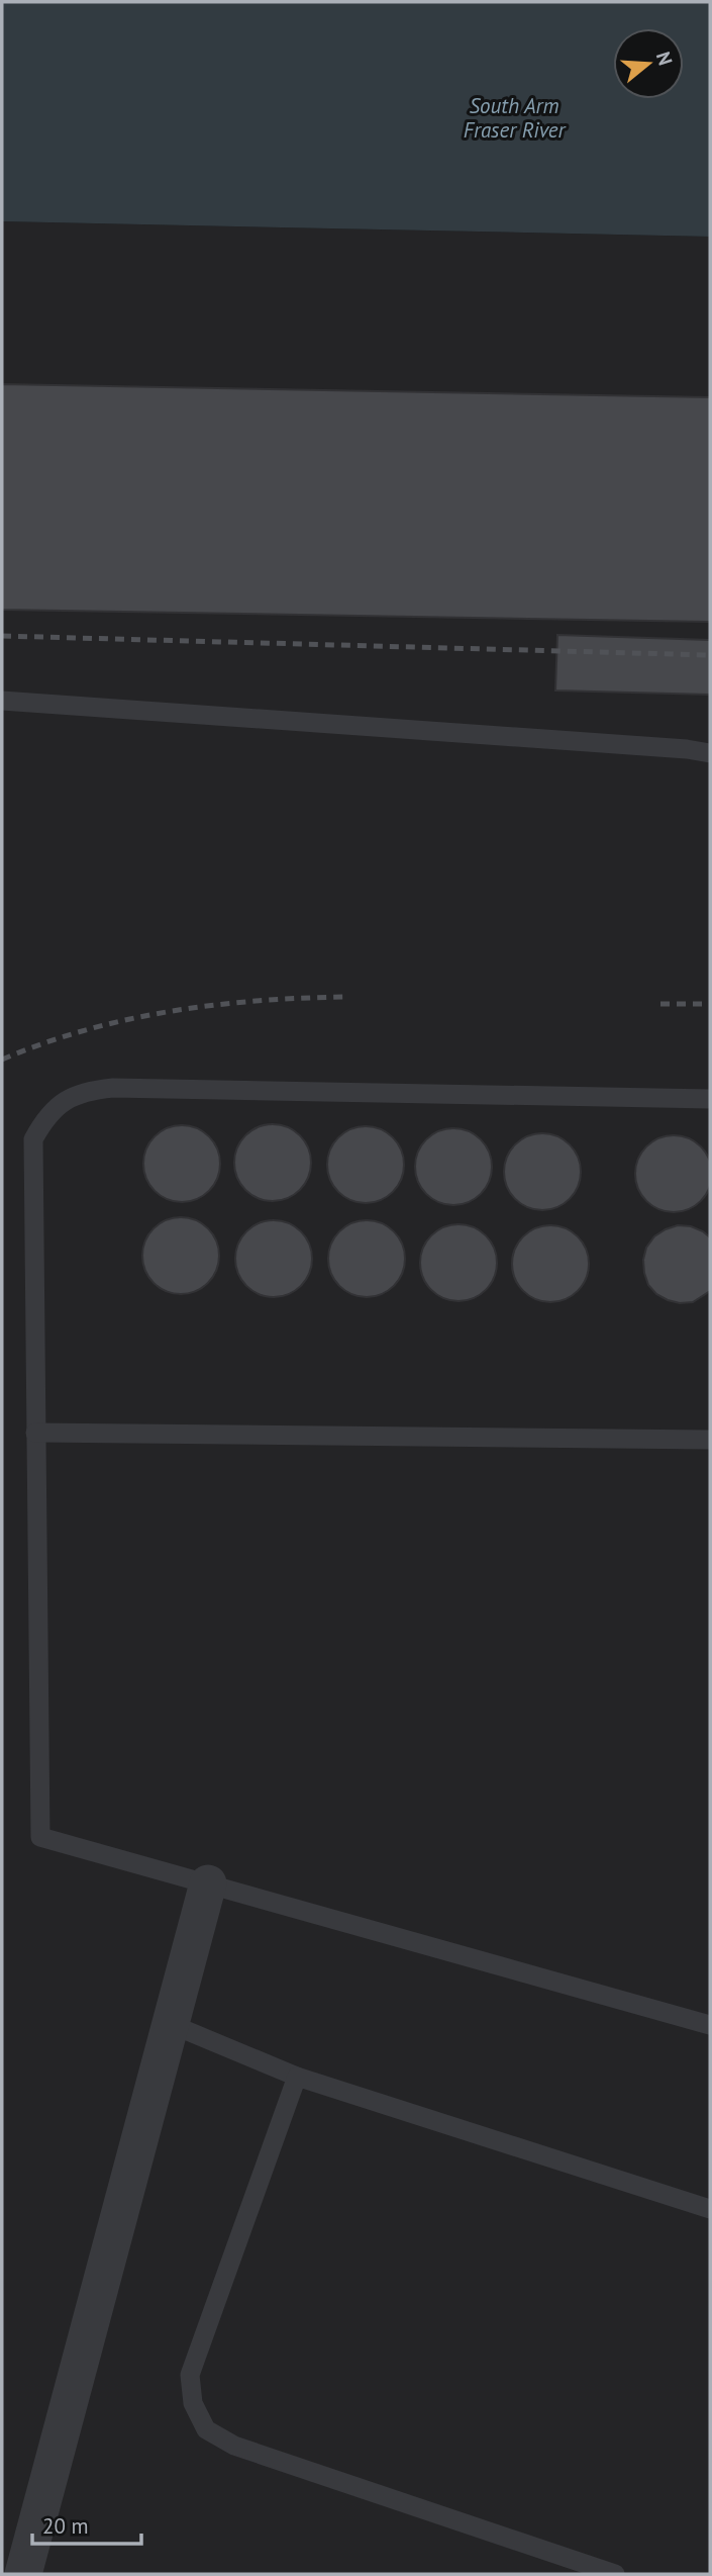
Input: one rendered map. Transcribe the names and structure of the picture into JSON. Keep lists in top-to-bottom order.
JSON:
{
  "water": ["South Arm Fraser River"],
  "scale_bar": "20 m",
  "north": "right"
}
